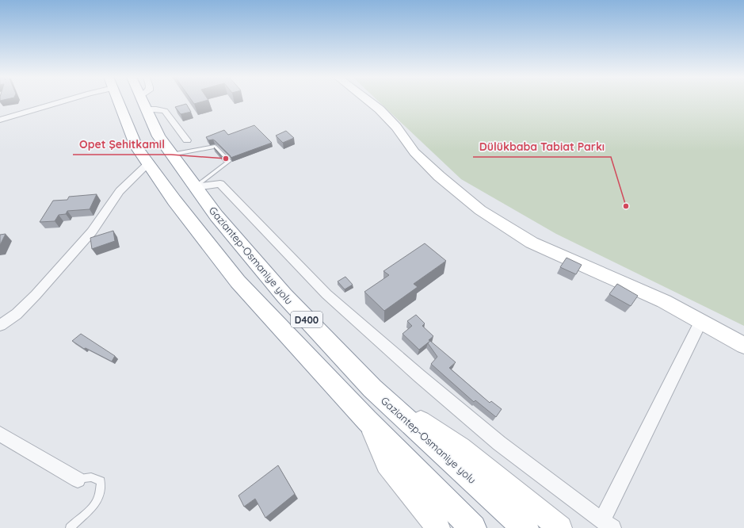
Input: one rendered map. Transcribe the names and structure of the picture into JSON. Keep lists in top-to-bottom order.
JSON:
{
  "streets": {
    "highway": ["Gaziantep-Osmaniye yolu", "D400"]
  },
  "places": ["Opet Şehitkamil", "Dülükbaba Tabiat Parkı"]
}
